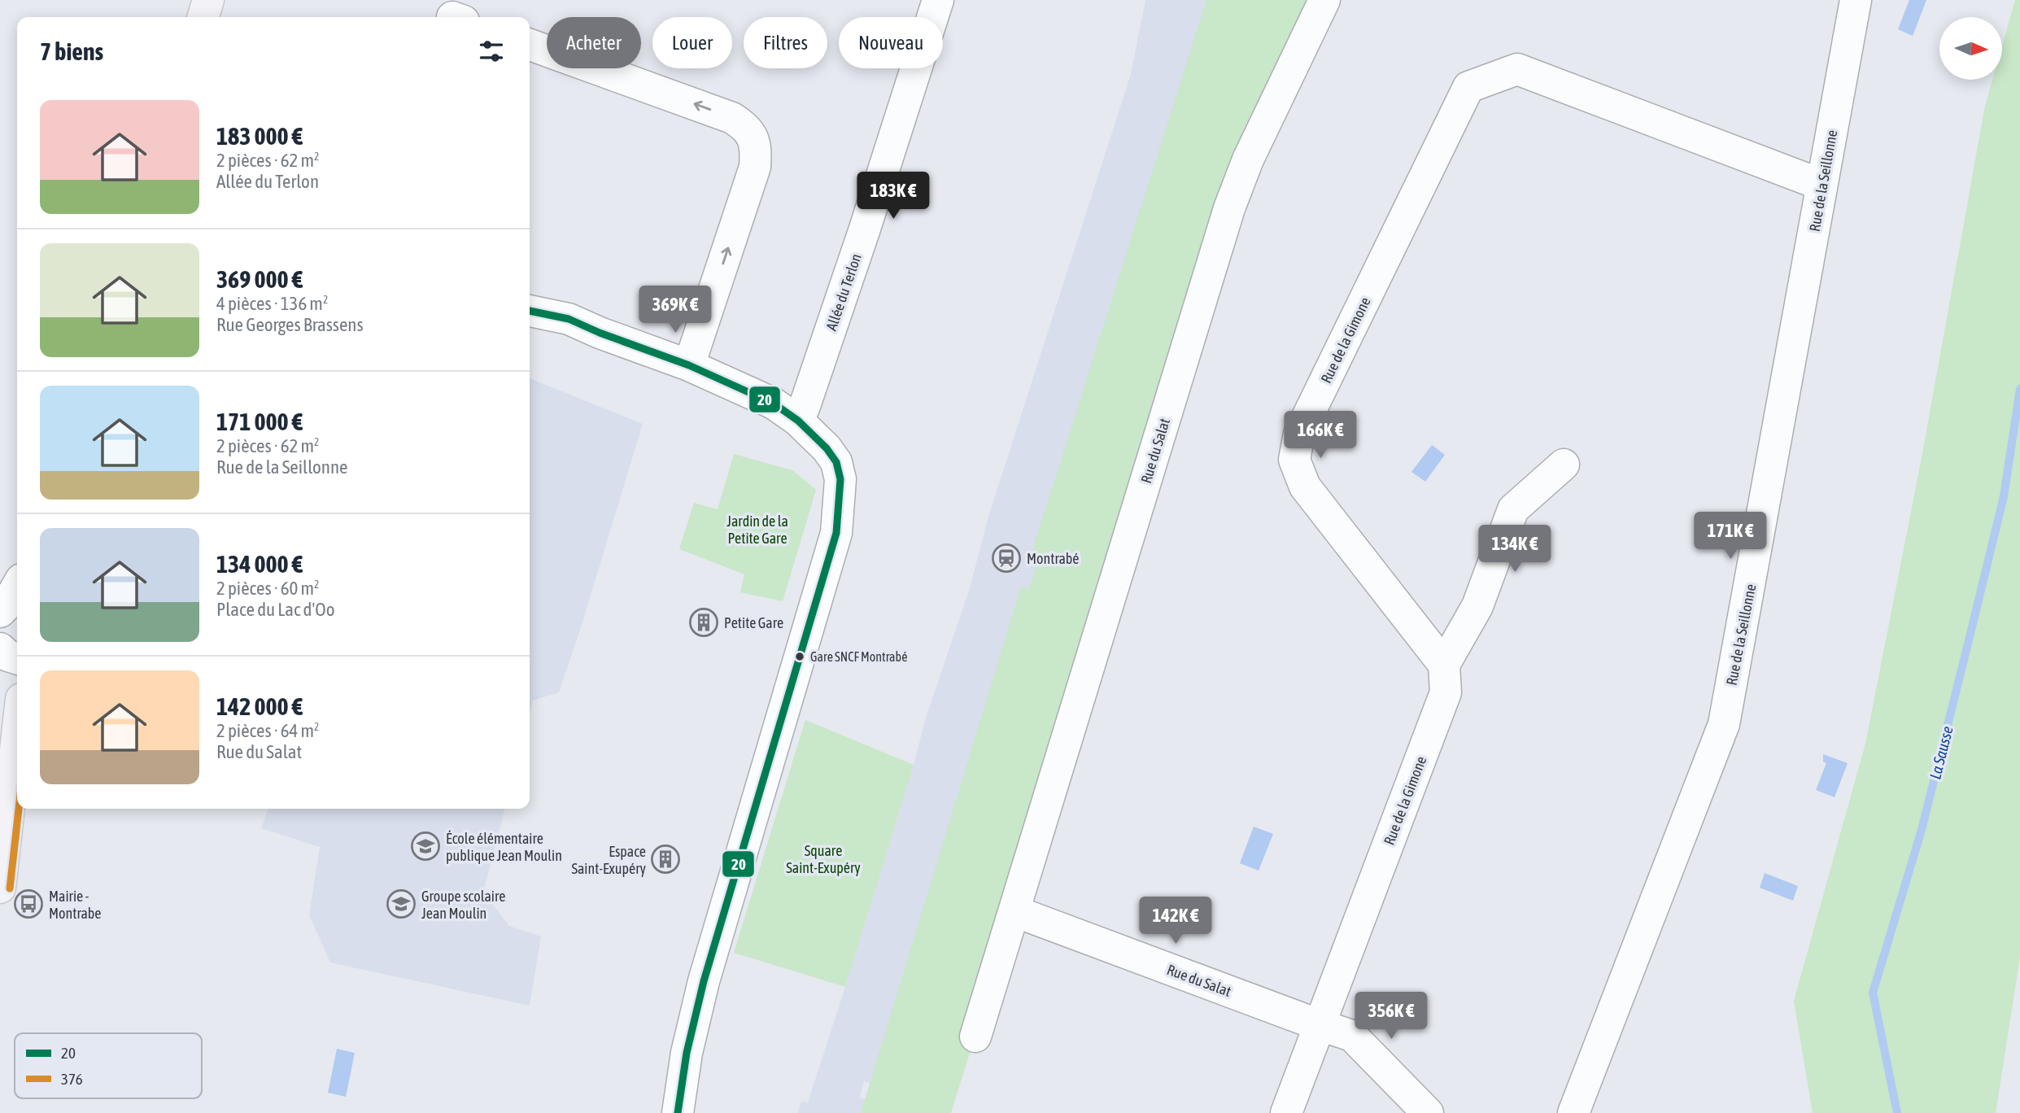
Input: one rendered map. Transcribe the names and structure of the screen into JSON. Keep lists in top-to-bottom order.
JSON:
{
  "streets": {
    "street": [
      "Rue de la Seillonne",
      "Allée du Terlon",
      "Rue de la Gimone",
      "Rue du Salat"
    ]
  },
  "crossings": [
    ["Rue de la Seillonne", "Rue de la Gimone"],
    ["Rue de la Gimone", "Rue du Salat"]
  ],
  "water": ["La Sausse"],
  "parks": ["Jardin de la Petite Gare", "Square Saint-Exupéry"],
  "places": {
    "station": ["Montrabé"],
    "building": ["Petite Gare", "Espace Saint-Exupéry"],
    "other": ["Gare SNCF Montrabé"],
    "school or university": ["École élémentaire publique Jean Moulin", "Groupe scolaire Jean Moulin"],
    "bus stop": ["Mairie - Montrabe"]
  },
  "lines": ["transit line 20", "transit line 376"],
  "legend": ["20", "376"],
  "north": "right",
  "page": {
    "chip": [
      "Acheter",
      "Louer",
      "Filtres",
      "Nouveau"
    ],
    "heading": "7 biens",
    "list": [
      {
        "name": "183 000 €",
        "note": "2 pièces · 62 m² · Allée du Terlon"
      },
      {
        "name": "369 000 €",
        "note": "4 pièces · 136 m² · Rue Georges Brassens"
      },
      {
        "name": "171 000 €",
        "note": "2 pièces · 62 m² · Rue de la Seillonne"
      },
      {
        "name": "134 000 €",
        "note": "2 pièces · 60 m² · Place du Lac d'Oo"
      },
      {
        "name": "142 000 €",
        "note": "2 pièces · 64 m² · Rue du Salat"
      }
    ],
    "price": [
      "183K €",
      "369K €",
      "166K €",
      "171K €",
      "134K €",
      "142K €",
      "356K €"
    ]
  }
}
